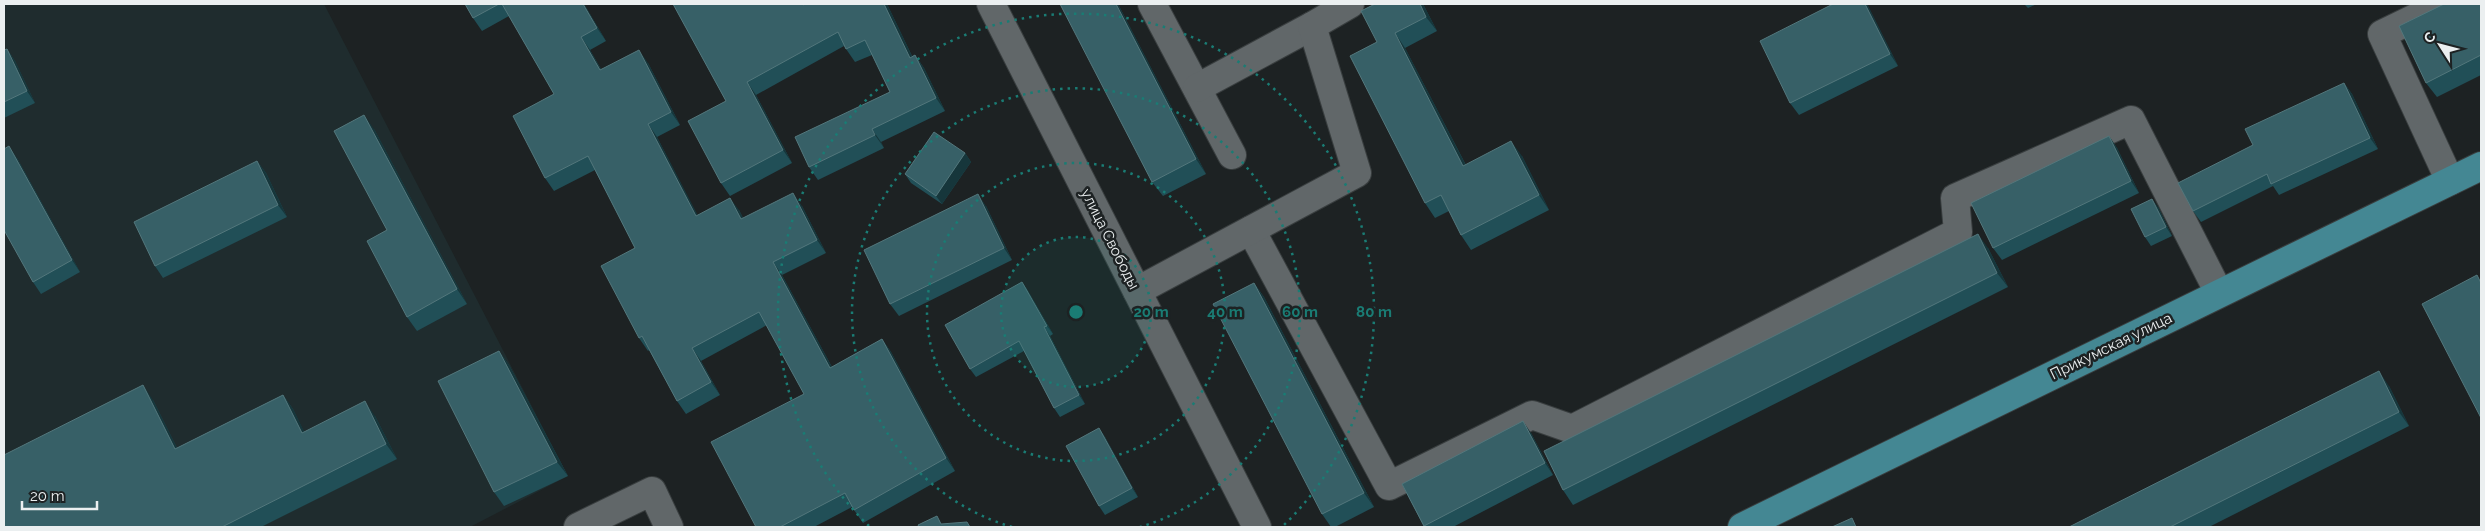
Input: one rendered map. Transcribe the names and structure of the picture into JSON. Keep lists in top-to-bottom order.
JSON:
{
  "streets": {
    "main road": ["Прикумская улица"],
    "street": ["улица Свободы"]
  },
  "scale_bar": "20 m",
  "north": "top left",
  "rings": [
    "20 m",
    "40 m",
    "60 m",
    "80 m"
  ]
}
